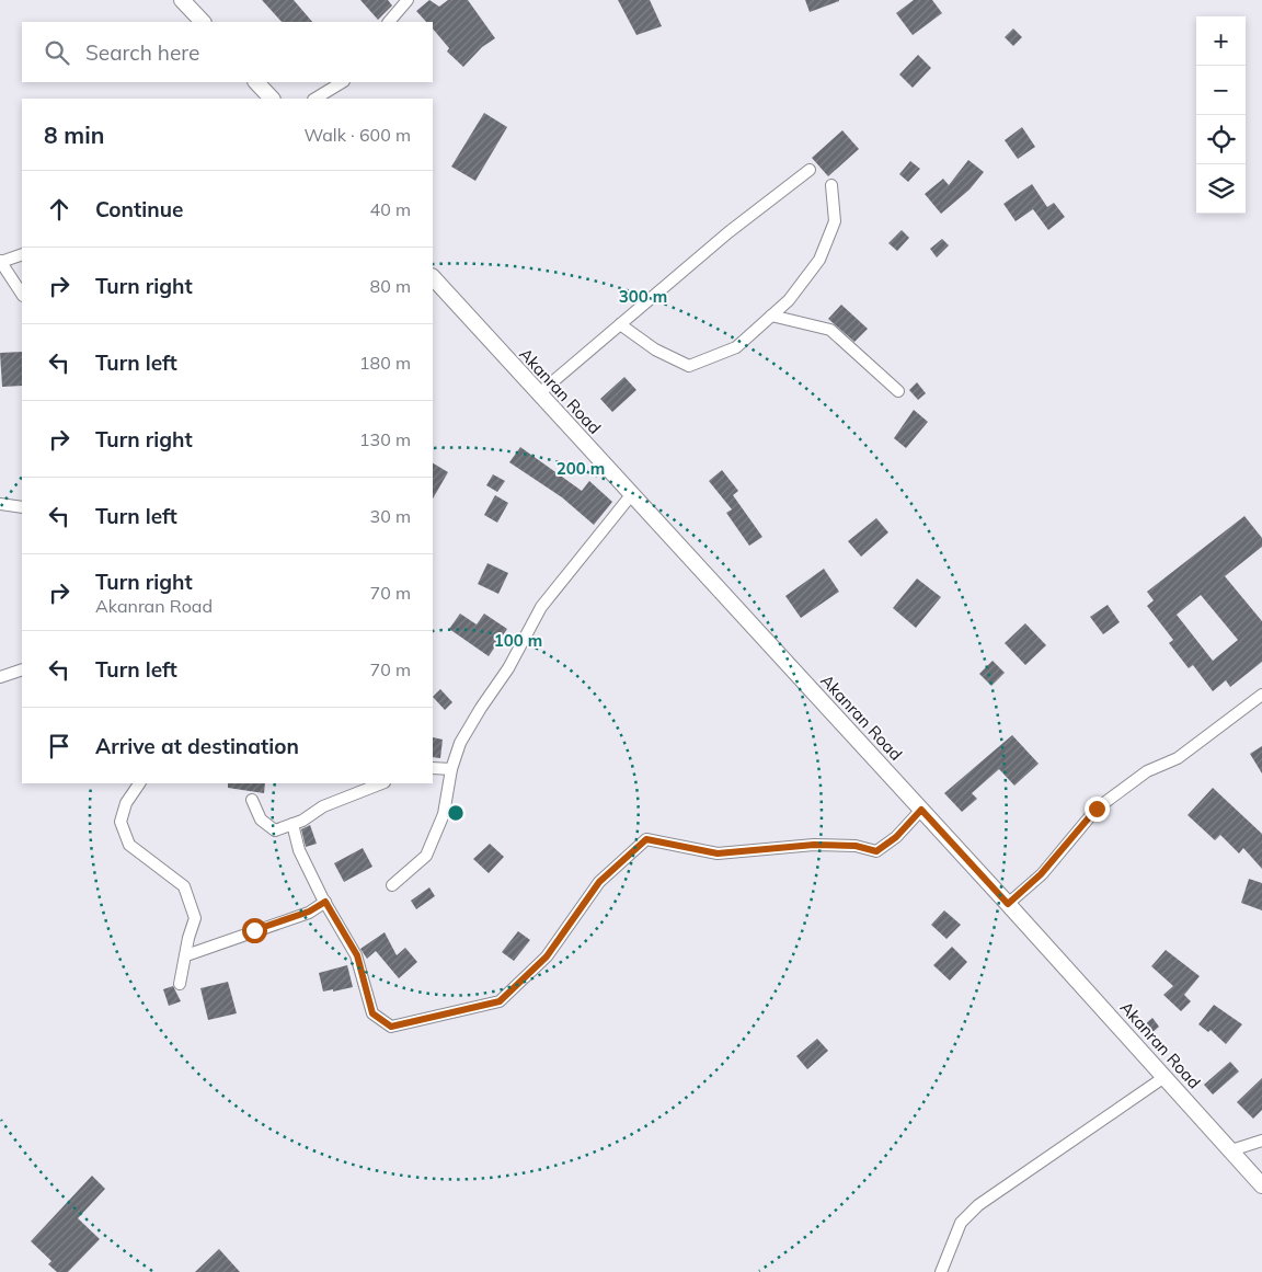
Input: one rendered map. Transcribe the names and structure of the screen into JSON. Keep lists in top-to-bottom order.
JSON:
{
  "streets": {
    "main road": ["Akanran Road"]
  },
  "page": {
    "map_buttons": ["+", "−"],
    "search": "Search here",
    "heading": ["8 min", "Walk · 600 m"],
    "list": [
      ["Continue", "40 m"],
      ["Turn right", "80 m"],
      ["Turn left", "180 m"],
      ["Turn right", "130 m"],
      ["Turn left", "30 m"],
      ["Turn right", "Akanran Road", "70 m"],
      ["Turn left", "70 m"],
      "Arrive at destination"
    ]
  },
  "rings": ["300 m", "200 m", "100 m"]
}
